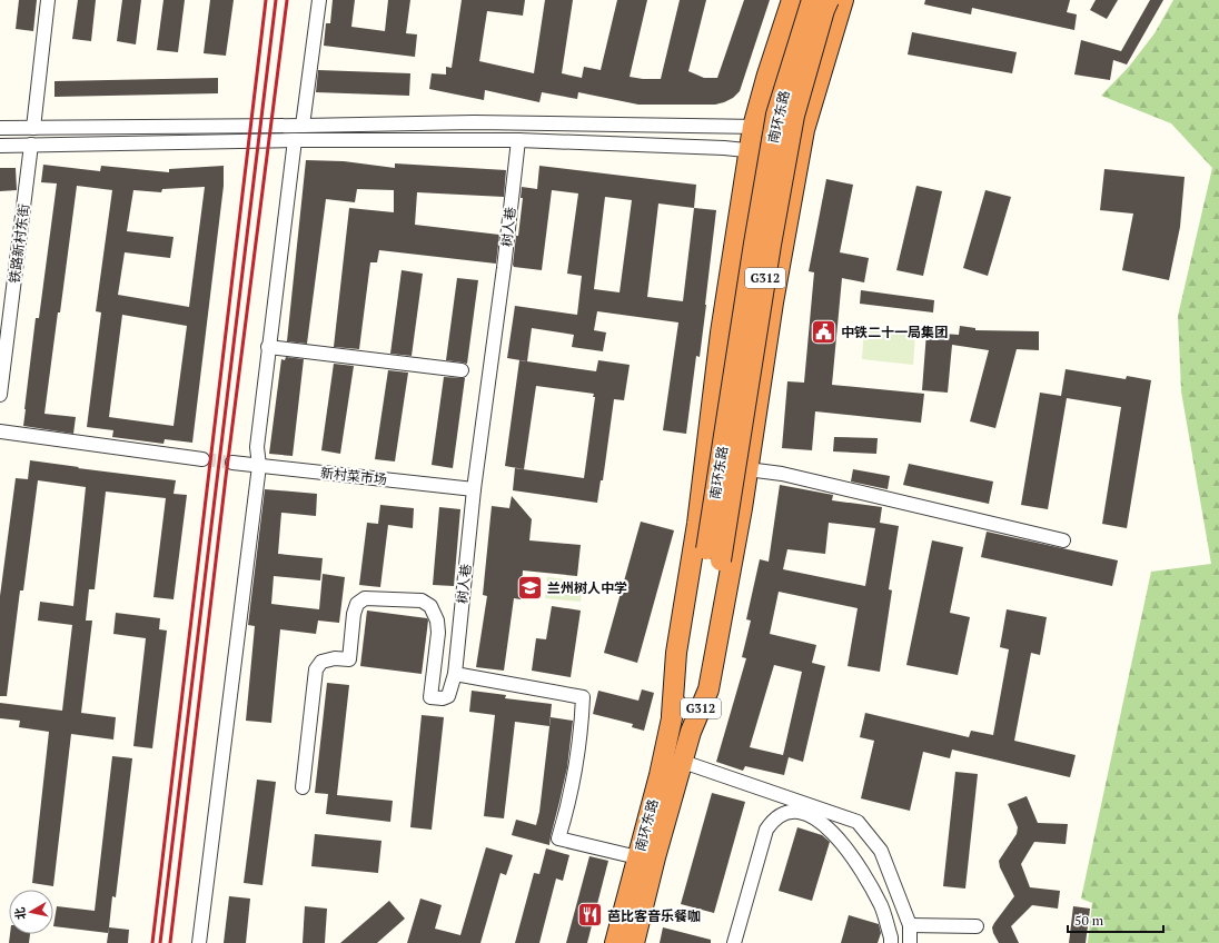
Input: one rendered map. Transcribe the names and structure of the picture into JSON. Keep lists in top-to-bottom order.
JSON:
{
  "streets": {
    "highway": ["南环东路", "G312"],
    "street": ["树人巷", "铁路新村东街", "新村菜市场"]
  },
  "crossings": [
    ["树人巷", "新村菜市场"]
  ],
  "places": {
    "public building": ["中铁二十一局集团"],
    "school or university": ["兰州树人中学"],
    "restaurant": ["芭比客音乐餐咖"]
  },
  "scale_bar": "50 m",
  "north": "left"
}
